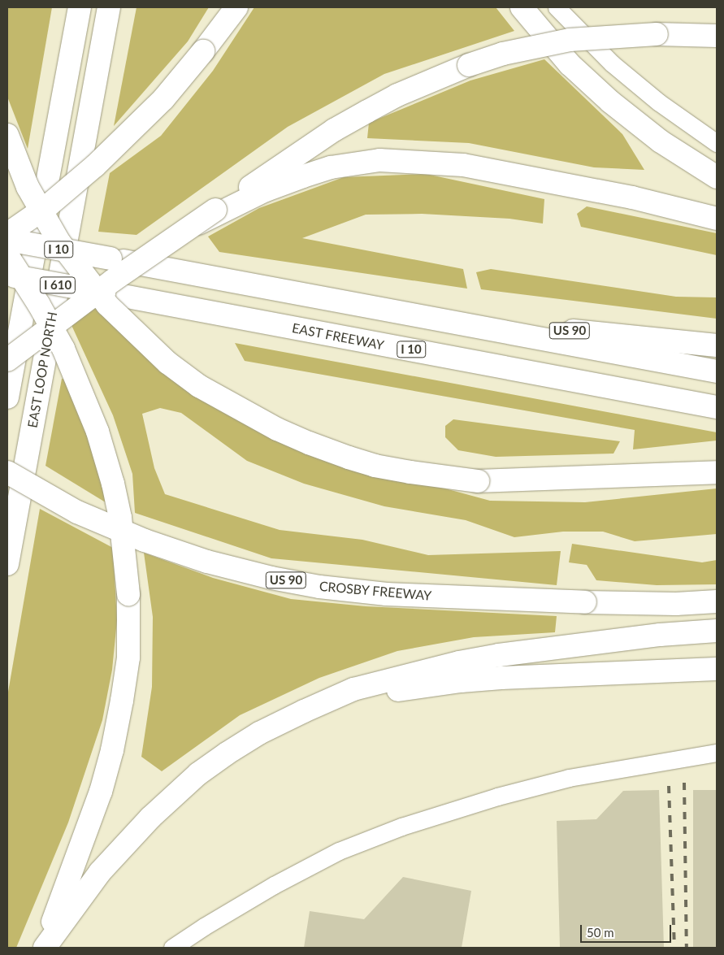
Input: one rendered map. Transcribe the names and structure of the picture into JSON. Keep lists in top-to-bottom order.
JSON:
{
  "streets": {
    "highway": [
      "I 10",
      "I 610",
      "US 90",
      "EAST FREEWAY",
      "EAST LOOP NORTH",
      "CROSBY FREEWAY"
    ]
  },
  "crossings": [
    ["I 10", "US 90"]
  ],
  "scale_bar": "50 m"
}
